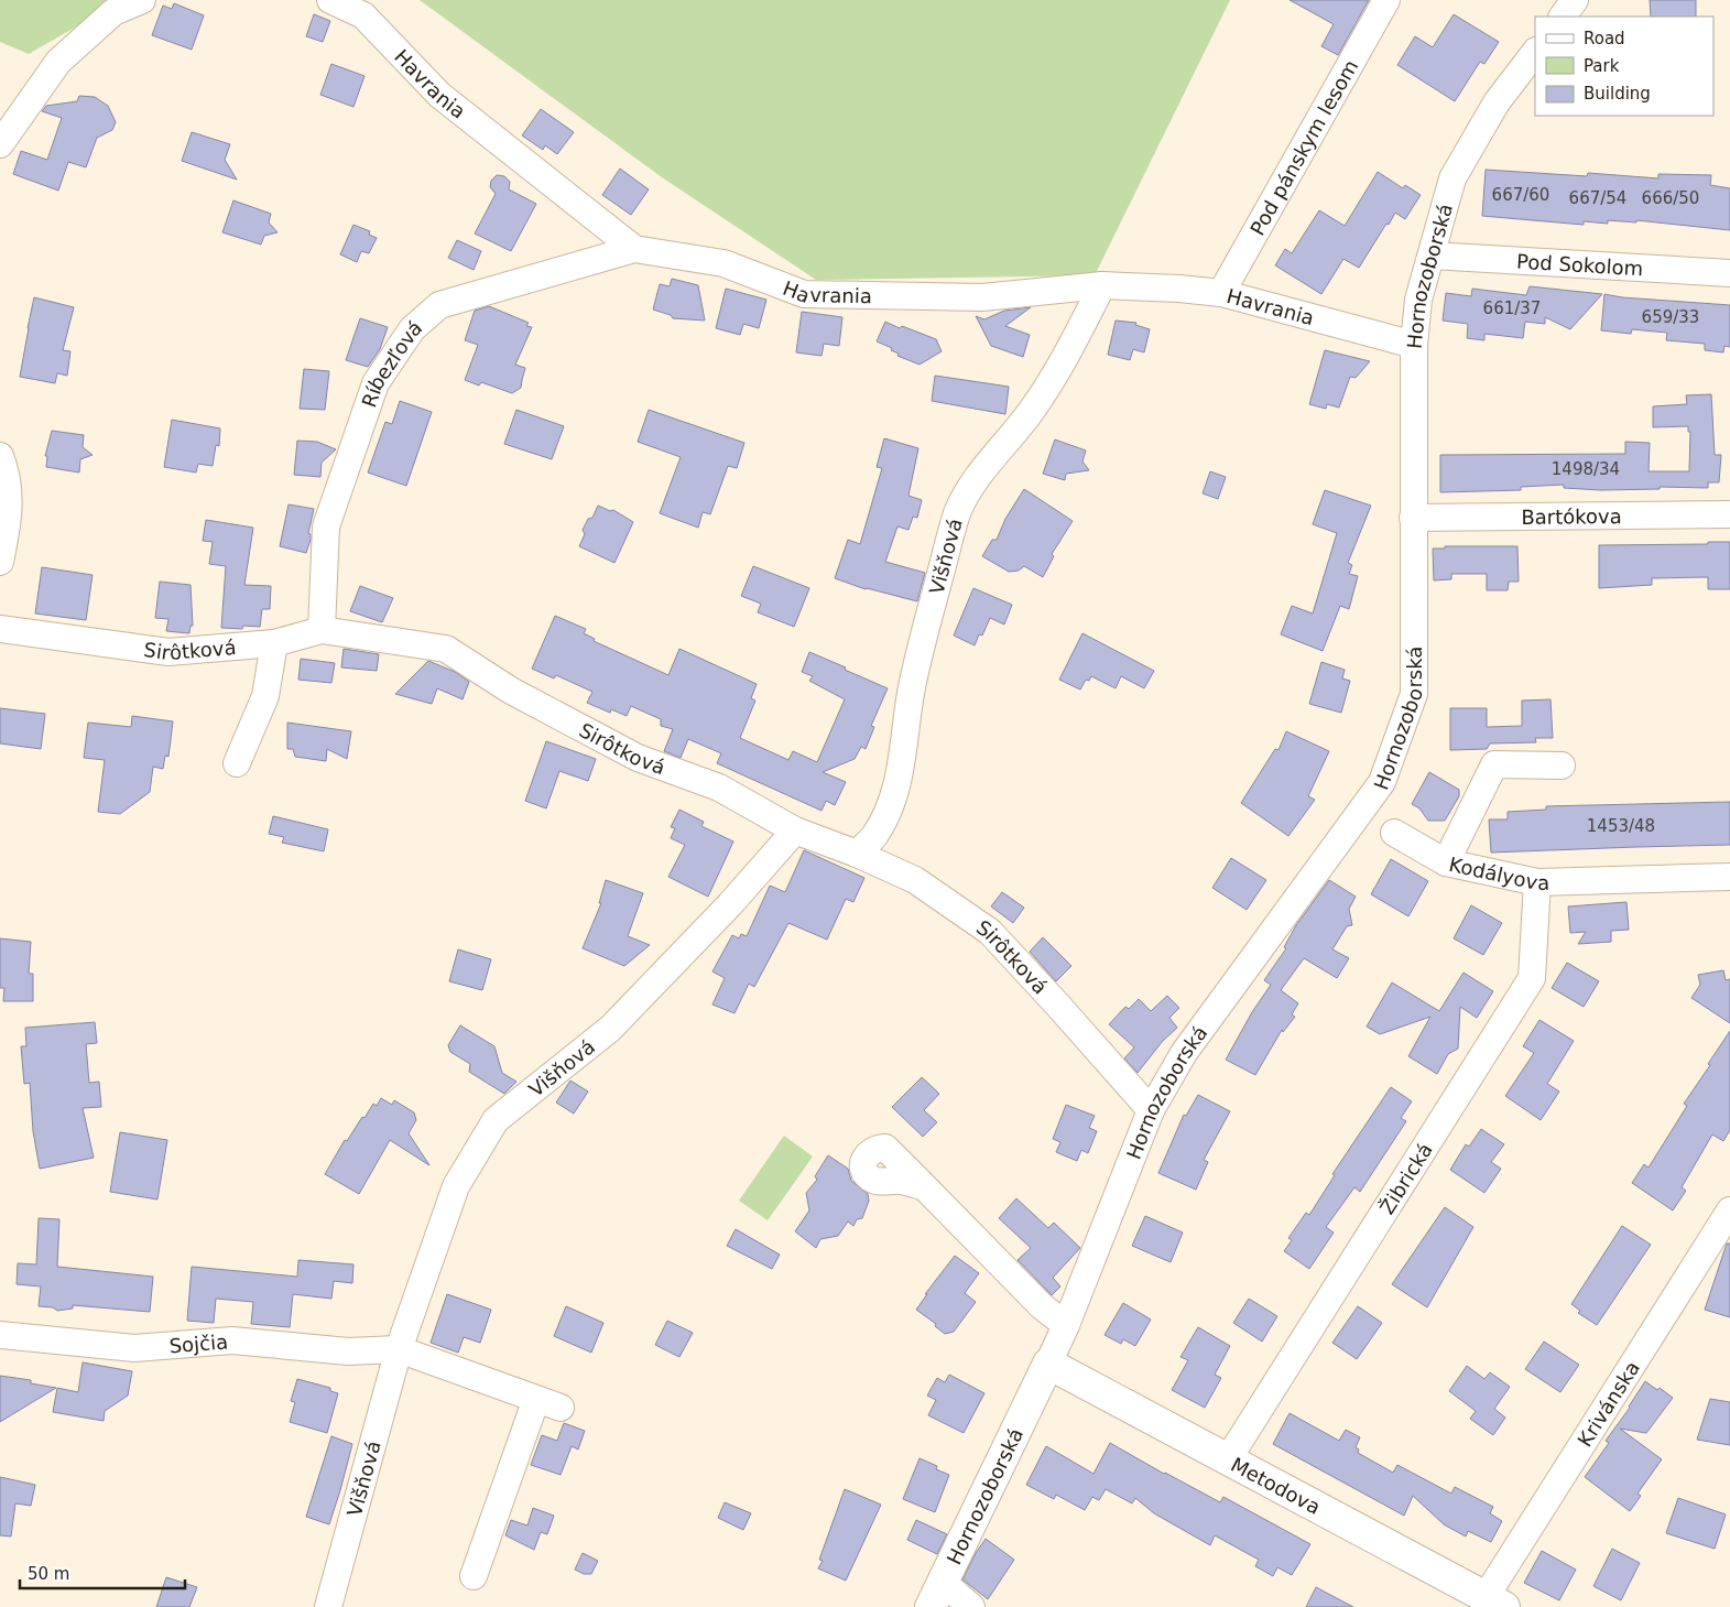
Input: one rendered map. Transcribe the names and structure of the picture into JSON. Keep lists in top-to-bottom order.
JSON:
{
  "streets": {
    "street": [
      "Havrania",
      "Pod pánskym lesom",
      "Pod Sokolom",
      "Hornozoborská",
      "Ríbezľová",
      "Bartókova",
      "Višňová",
      "Sirôtková",
      "Kodályova",
      "Žibrická",
      "Sojčia",
      "Krivánska",
      "Metodova"
    ]
  },
  "crossings": [
    ["Havrania", "Pod pánskym lesom"],
    ["Havrania", "Hornozoborská"],
    ["Havrania", "Ríbezľová"],
    ["Havrania", "Višňová"],
    ["Pod Sokolom", "Hornozoborská"],
    ["Hornozoborská", "Bartókova"],
    ["Hornozoborská", "Sirôtková"],
    ["Hornozoborská", "Metodova"],
    ["Ríbezľová", "Sirôtková"],
    ["Višňová", "Sirôtková"],
    ["Višňová", "Sojčia"],
    ["Kodályova", "Žibrická"],
    ["Žibrická", "Metodova"],
    ["Krivánska", "Metodova"]
  ],
  "house_numbers": [
    "667/60",
    "667/54",
    "666/50",
    "661/37",
    "659/33",
    "1498/34",
    "1453/48"
  ],
  "legend": ["Road", "Park", "Building"],
  "scale_bar": "50 m"
}
